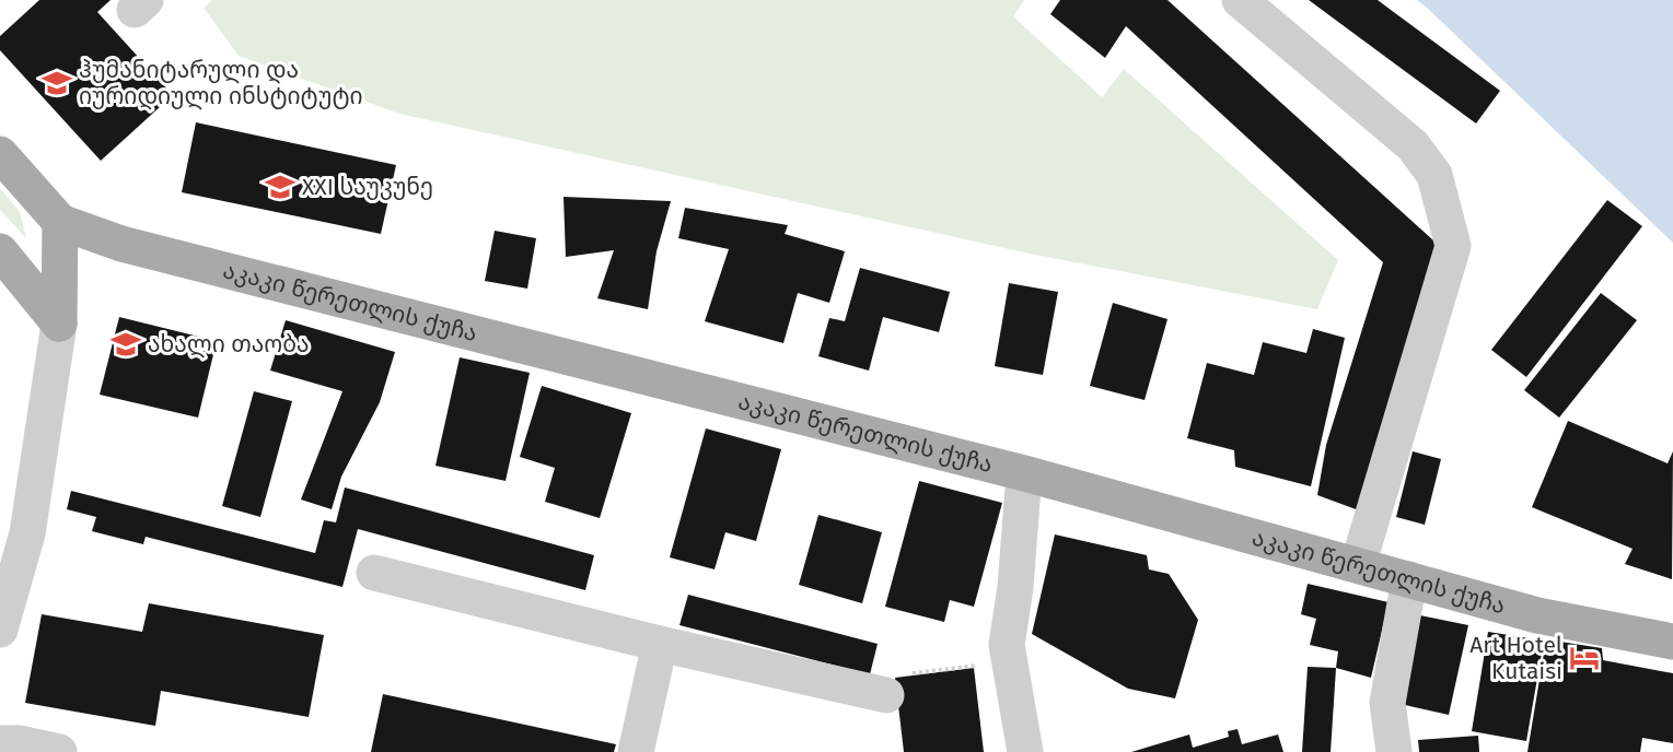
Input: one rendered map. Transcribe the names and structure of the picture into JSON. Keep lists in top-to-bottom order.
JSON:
{
  "streets": {
    "main road": ["აკაკი წერეთლის ქუჩა"]
  },
  "places": {
    "school or university": ["ჰუმანიტარული და იურიდიული ინსტიტუტი", "XXI საუკუნე", "ახალი თაობა"],
    "hotel": ["Art Hotel Kutaisi"]
  }
}
